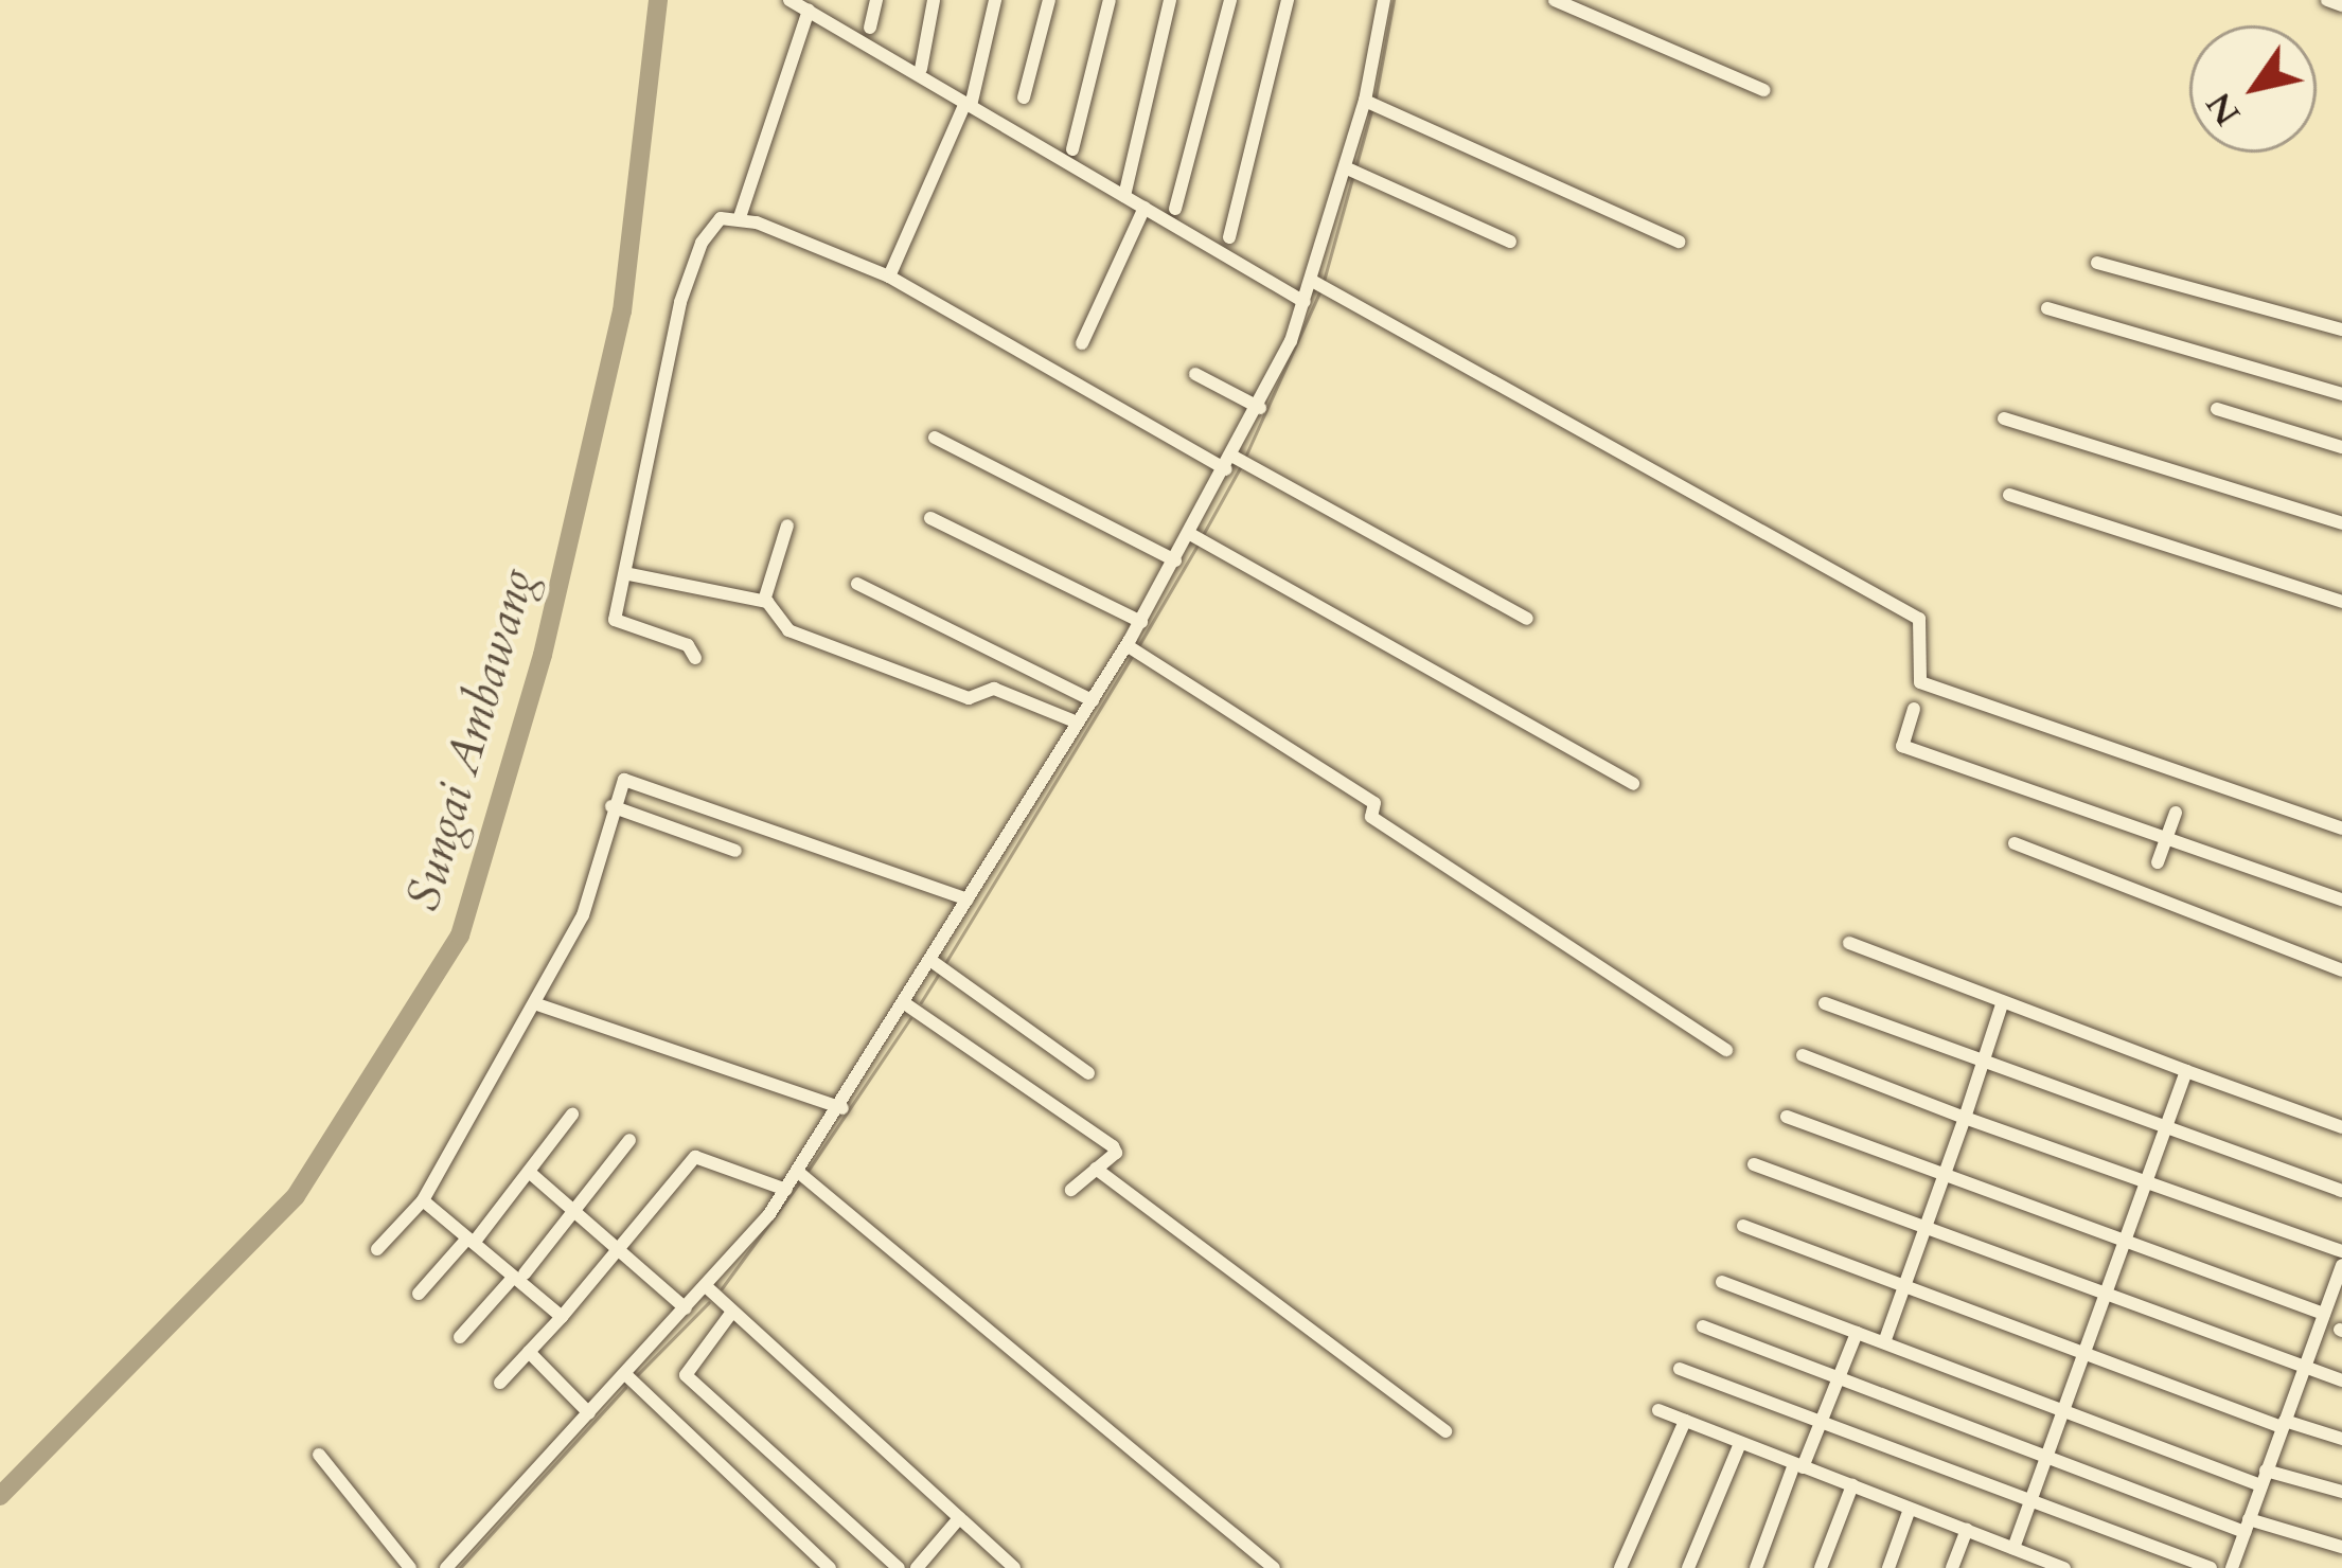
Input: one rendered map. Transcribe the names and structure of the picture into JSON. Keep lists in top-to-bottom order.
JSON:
{
  "water": ["Sungai Ambawang"],
  "north": "bottom left"
}
